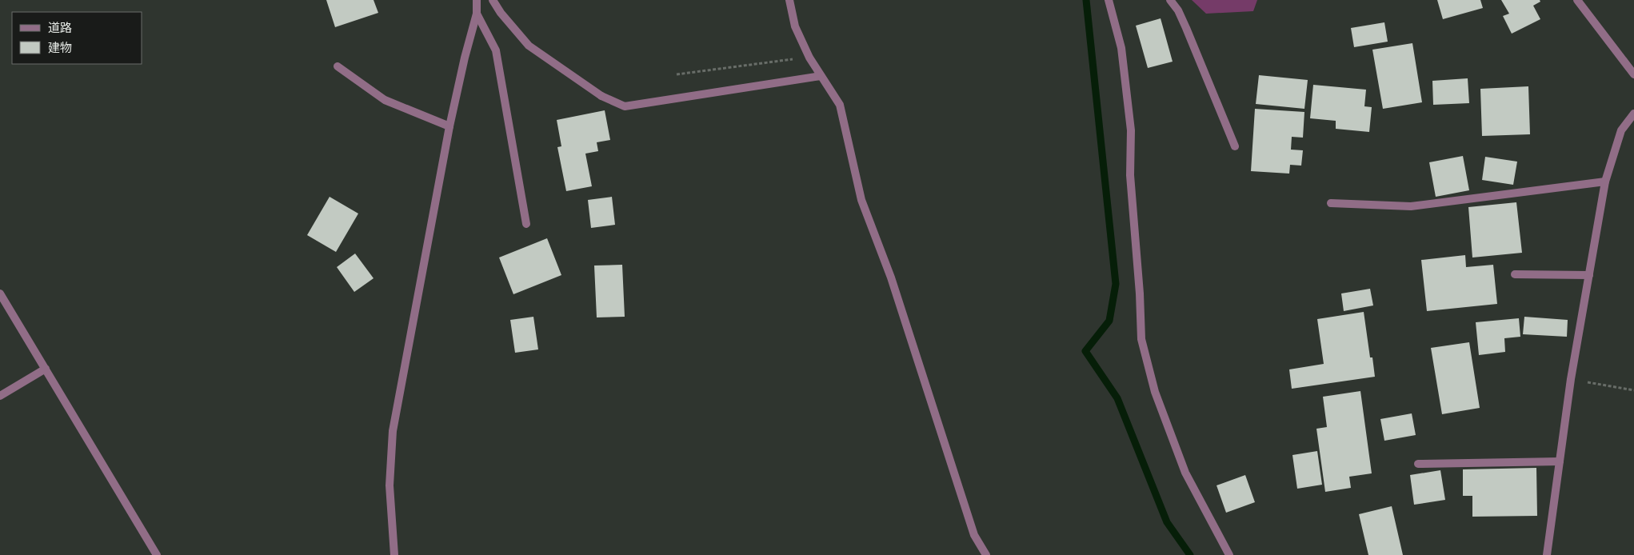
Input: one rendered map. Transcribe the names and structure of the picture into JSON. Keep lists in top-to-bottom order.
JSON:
{
  "legend": ["道路", "建物"]
}
